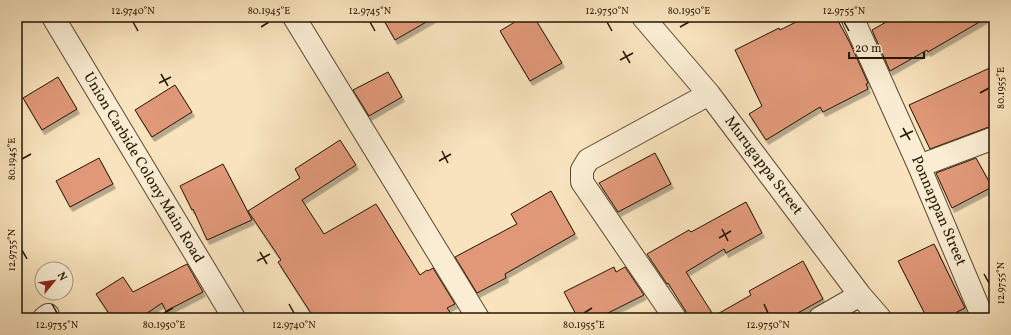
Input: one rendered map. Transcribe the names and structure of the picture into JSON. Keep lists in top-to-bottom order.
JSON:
{
  "streets": {
    "street": ["Murugappa Street", "Union Carbide Colony Main Road", "Ponnappan Street"]
  },
  "scale_bar": "20 m",
  "north": "top right",
  "coordinates": [
    "12.9740°N",
    "80.1945°E",
    "12.9745°N",
    "12.9750°N",
    "80.1950°E",
    "12.9755°N",
    "80.1955°E",
    "12.9735°N"
  ]
}
